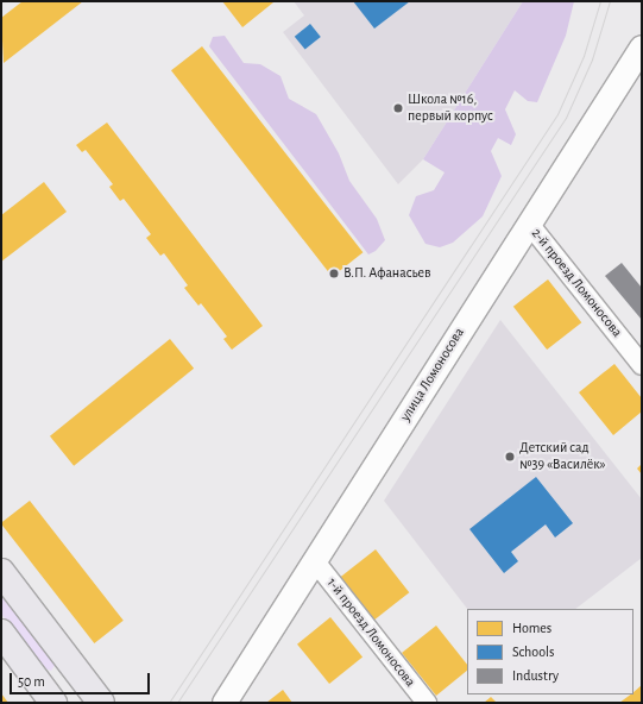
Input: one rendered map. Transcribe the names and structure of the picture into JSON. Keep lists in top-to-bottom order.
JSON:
{
  "streets": {
    "street": ["2-й проезд Ломоносова", "улица Ломоносова", "1-й проезд Ломоносова"]
  },
  "crossings": [
    ["2-й проезд Ломоносова", "улица Ломоносова"],
    ["улица Ломоносова", "1-й проезд Ломоносова"]
  ],
  "places": ["Школа №16, первый корпус", "В.П. Афанасьев", "Детский сад №39 «Василёк»"],
  "legend": ["Homes", "Schools", "Industry"],
  "scale_bar": "50 m"
}
